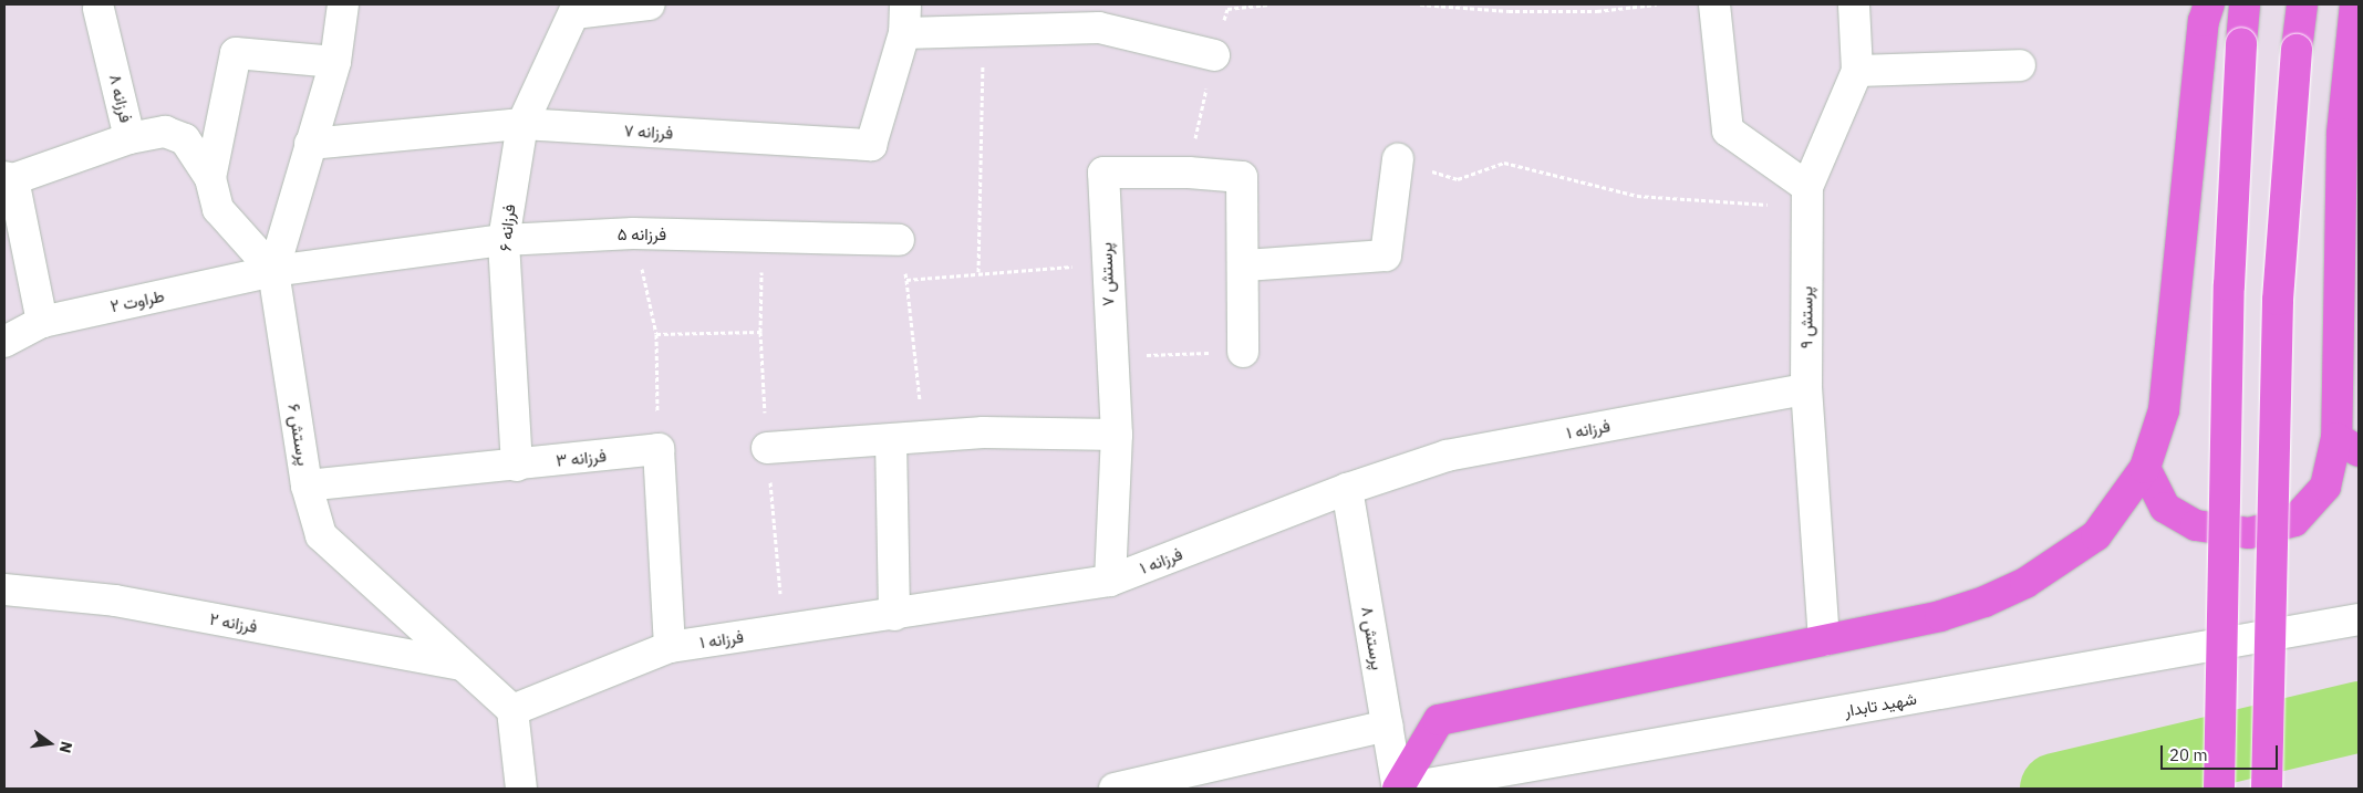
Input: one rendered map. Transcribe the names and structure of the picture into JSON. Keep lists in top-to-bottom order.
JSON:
{
  "streets": {
    "street": [
      "فرزانه ۸",
      "فرزانه ۷",
      "فرزانه ۶",
      "فرزانه ۵",
      "پرستش ۷",
      "طراوت ۲",
      "پرستش ۹",
      "فرزانه ۱",
      "پرستش ۶",
      "فرزانه ۳",
      "فرزانه ۲",
      "پرستش ۸",
      "شهید تابدار"
    ]
  },
  "crossings": [
    ["فرزانه ۸", "فرزانه ۵"],
    ["فرزانه ۸", "طراوت ۲"],
    ["فرزانه ۸", "پرستش ۶"],
    ["فرزانه ۷", "فرزانه ۶"],
    ["فرزانه ۷", "پرستش ۶"],
    ["فرزانه ۶", "فرزانه ۵"],
    ["فرزانه ۶", "فرزانه ۳"],
    ["فرزانه ۵", "طراوت ۲"],
    ["فرزانه ۵", "پرستش ۶"],
    ["پرستش ۷", "فرزانه ۱"],
    ["طراوت ۲", "پرستش ۶"],
    ["پرستش ۹", "فرزانه ۱"],
    ["فرزانه ۱", "پرستش ۶"],
    ["فرزانه ۱", "پرستش ۸"],
    ["پرستش ۶", "فرزانه ۳"],
    ["پرستش ۶", "فرزانه ۲"],
    ["پرستش ۸", "شهید تابدار"]
  ],
  "scale_bar": "20 m",
  "north": "right"
}
